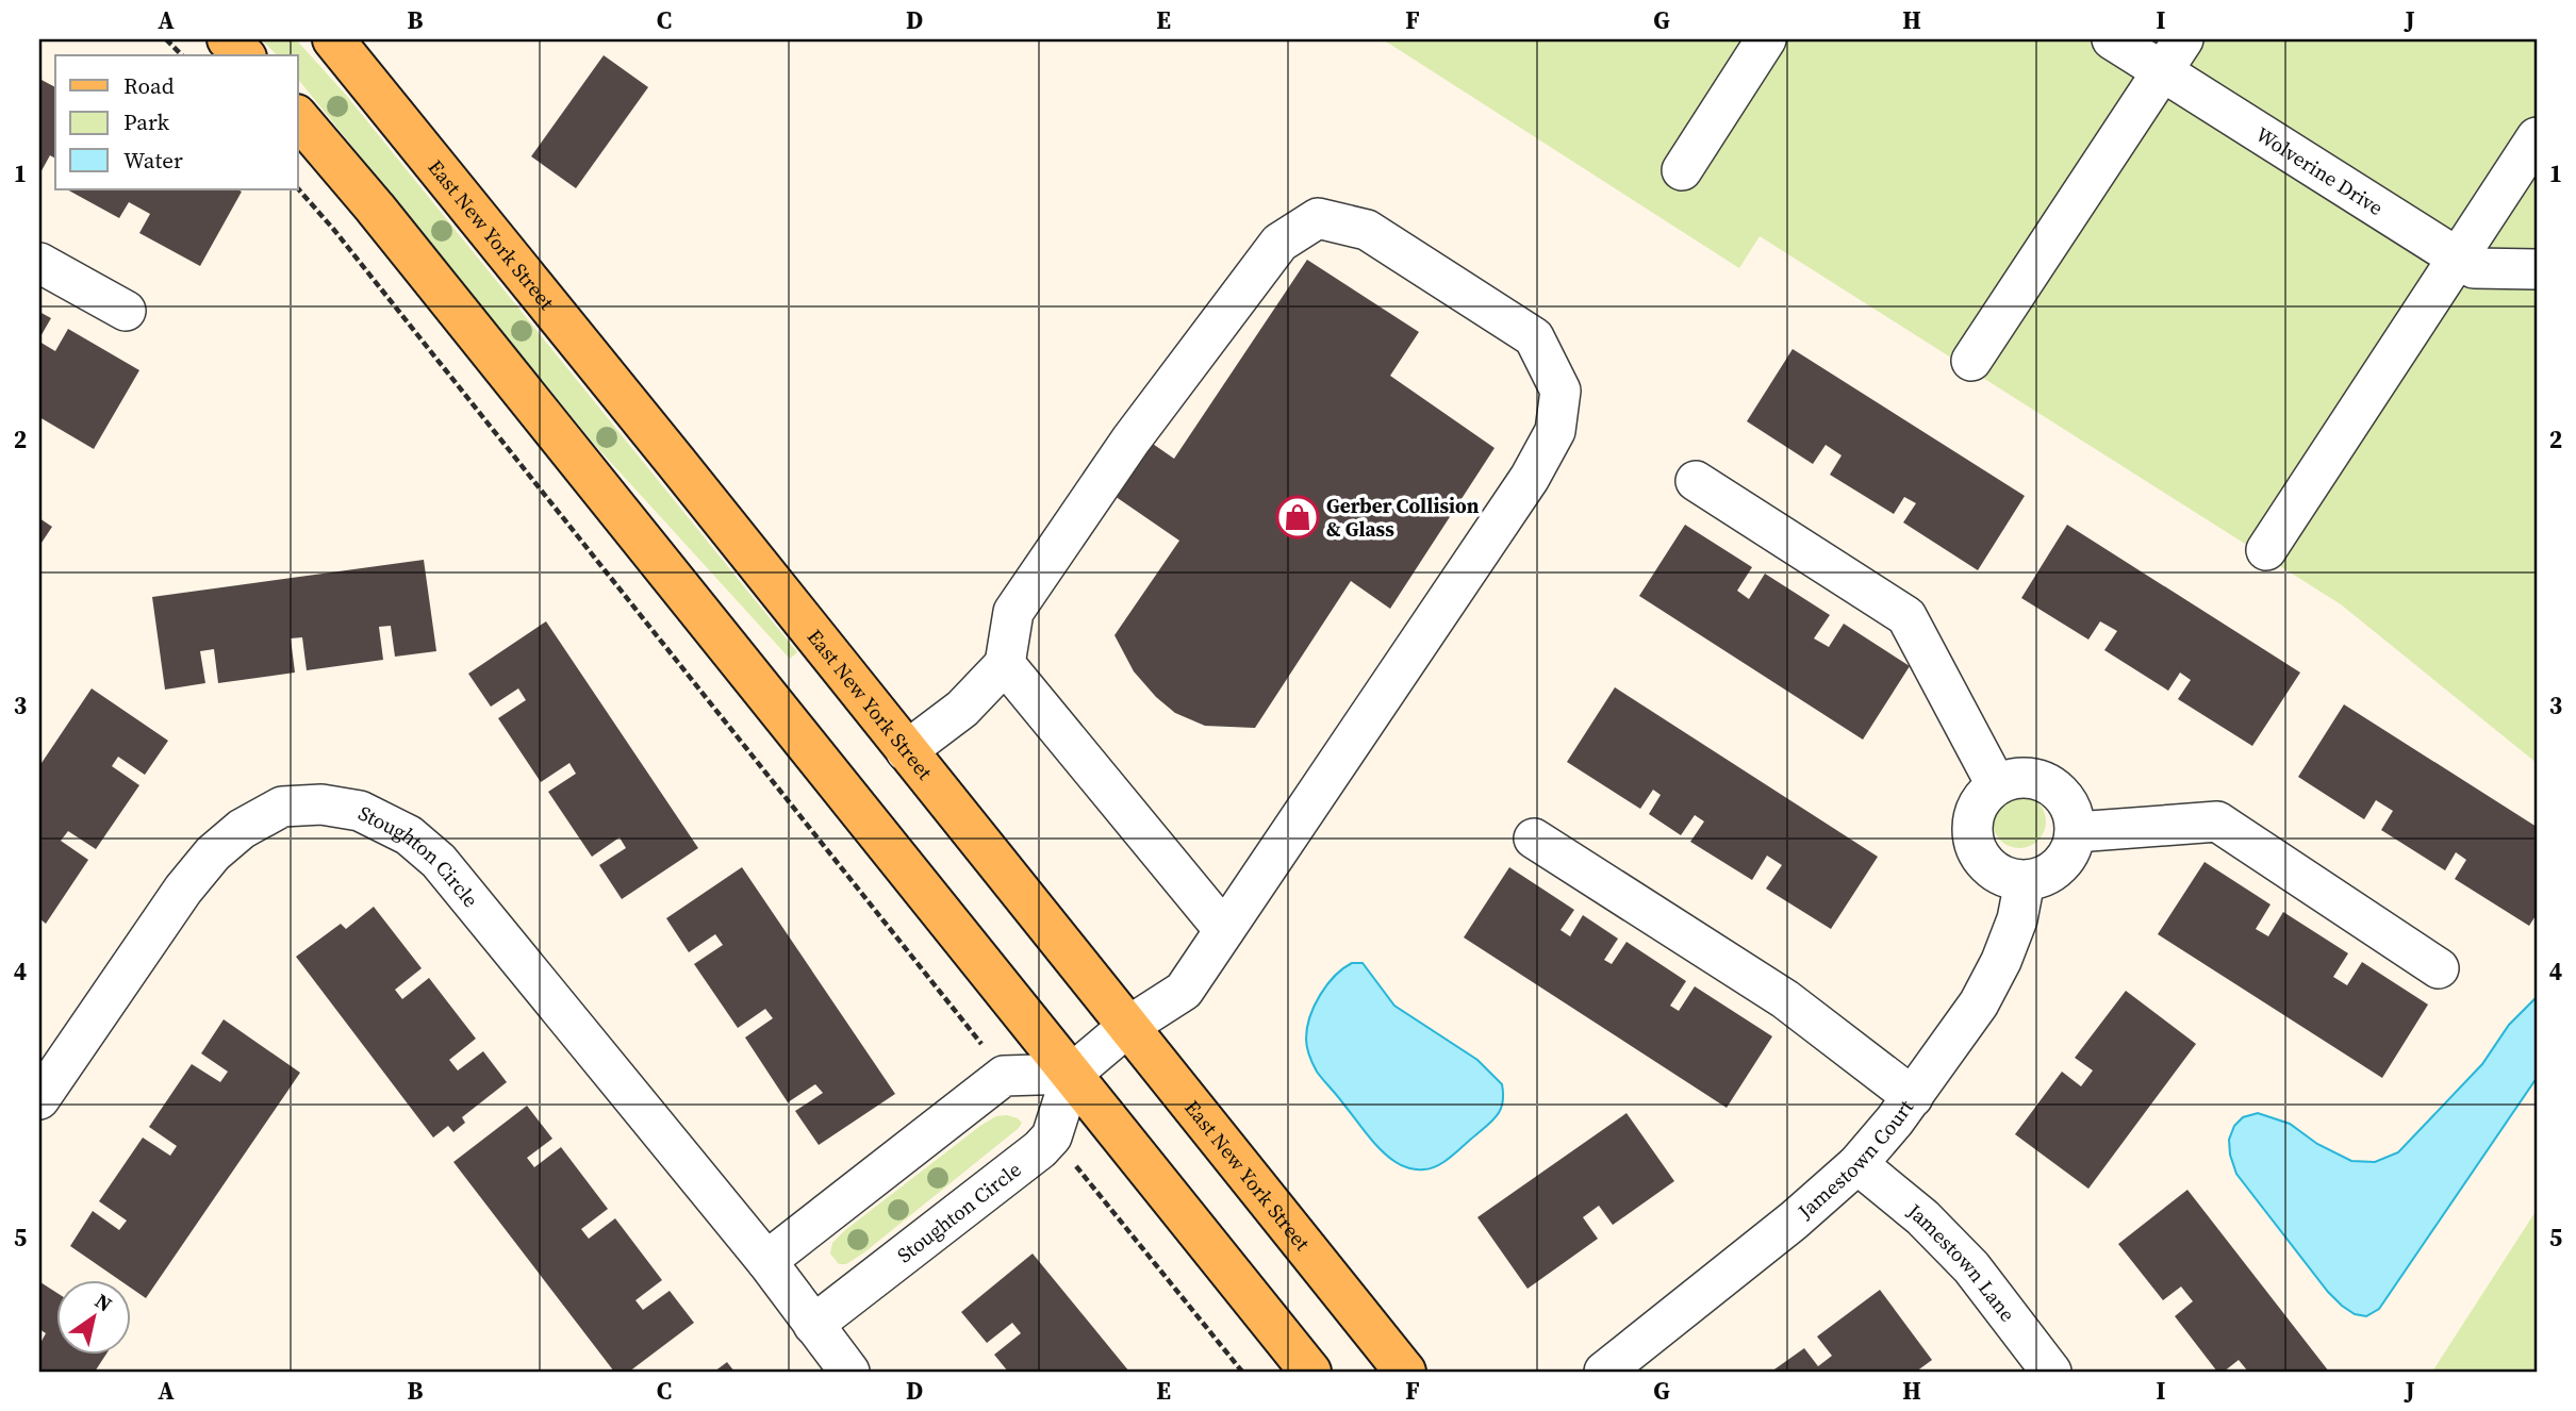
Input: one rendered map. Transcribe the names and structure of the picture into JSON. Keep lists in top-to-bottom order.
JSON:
{
  "streets": {
    "main road": ["East New York Street"],
    "street": [
      "Wolverine Drive",
      "Stoughton Circle",
      "Jamestown Court",
      "Jamestown Lane"
    ]
  },
  "crossings": [
    ["Jamestown Court", "Jamestown Lane"]
  ],
  "places": {
    "shop": ["Gerber Collision & Glass"]
  },
  "legend": ["Road", "Park", "Water"],
  "north": "top right",
  "grid": {
    "columns": [
      "A",
      "B",
      "C",
      "D",
      "E",
      "F",
      "G",
      "H",
      "I",
      "J"
    ],
    "rows": [
      "1",
      "2",
      "3",
      "4",
      "5"
    ]
  }
}
